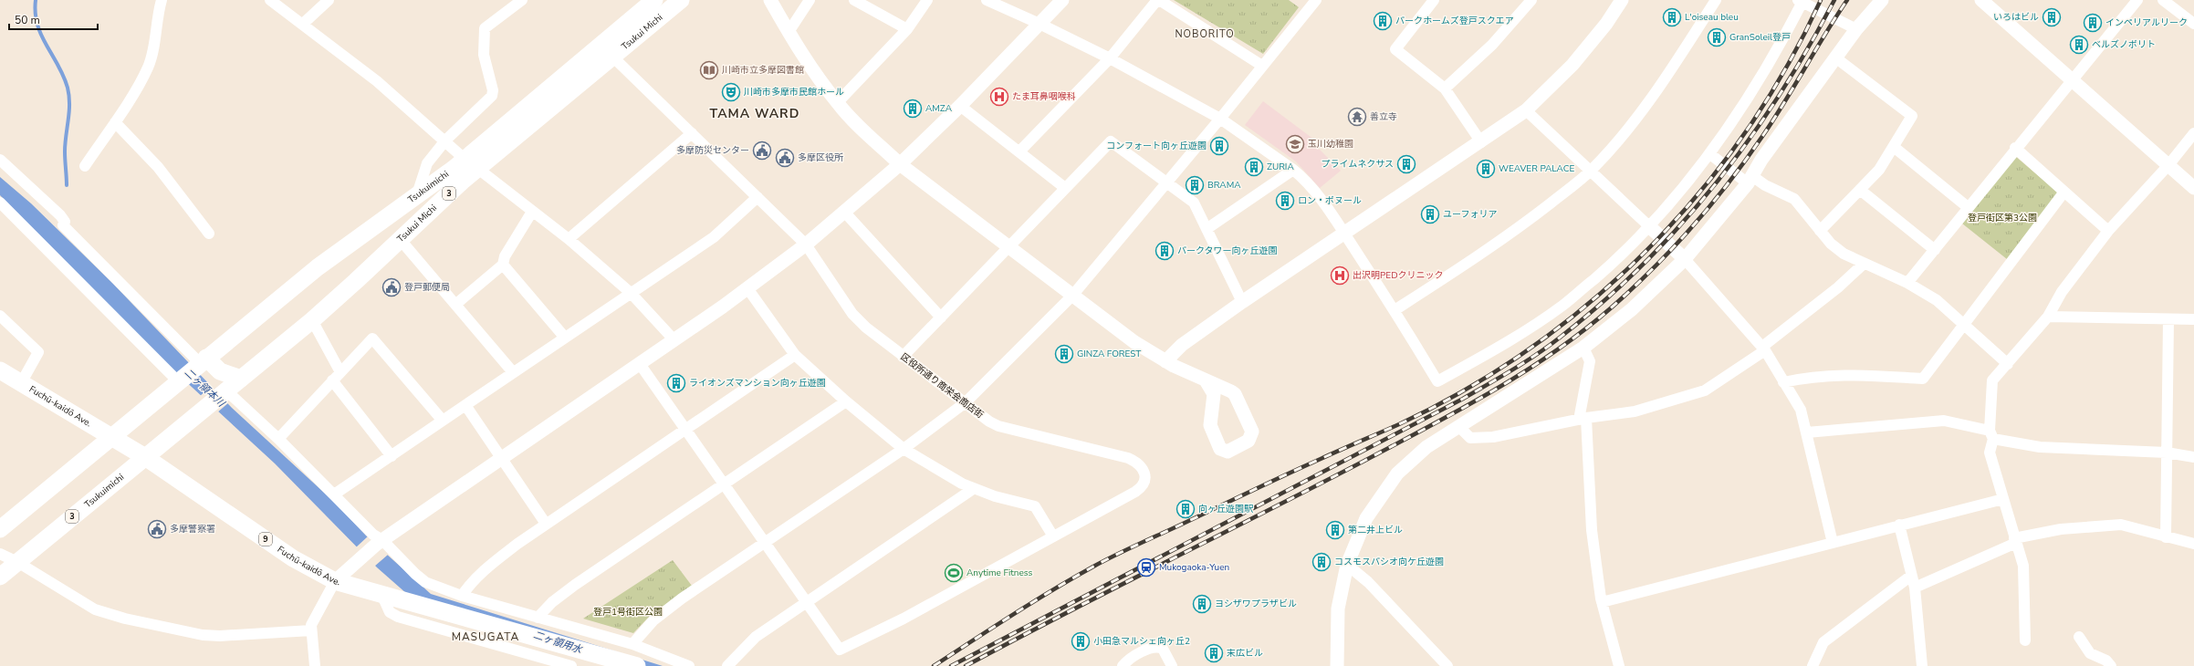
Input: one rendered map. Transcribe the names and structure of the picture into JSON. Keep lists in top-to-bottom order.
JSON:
{
  "streets": {
    "main road": [
      "Tsukui Michi",
      "Tsukuimichi",
      "3",
      "Fuchū-kaidō Ave.",
      "9"
    ],
    "street": ["区役所通り商栄会商店街"]
  },
  "crossings": [
    ["Tsukui Michi", "Tsukuimichi"],
    ["Tsukui Michi", "3"],
    ["Tsukui Michi", "区役所通り商栄会商店街"],
    ["Tsukuimichi", "3"],
    ["Tsukuimichi", "Fuchū-kaidō Ave."],
    ["3", "区役所通り商栄会商店街"],
    ["3", "Fuchū-kaidō Ave."]
  ],
  "districts": ["NOBORITO", "TAMA WARD", "MASUGATA"],
  "water": ["二ヶ領本川", "二ヶ領用水"],
  "parks": ["登戸街区第3公園", "登戸1号街区公園"],
  "places": {
    "building": [
      "L'oiseau bleu",
      "いろはビル",
      "パークホームズ登戸スクエア",
      "インペリアルリーク",
      "GranSoleil登戸",
      "ベルズノボリト",
      "AMZA",
      "コンフォート向ヶ丘遊園",
      "プライムネクサス",
      "ZURIA",
      "WEAVER PALACE",
      "BRAMA",
      "ロン・ボヌール",
      "ユーフォリア",
      "パークタワー向ヶ丘遊園",
      "GINZA FOREST",
      "ライオンズマンション向ヶ丘遊園",
      "向ヶ丘遊園駅",
      "第二井上ビル",
      "コスモスパシオ向ケ丘遊園",
      "ヨシザワプラザビル",
      "小田急マルシェ向ヶ丘2",
      "末広ビル"
    ],
    "library": ["川崎市立多摩図書館"],
    "theatre": ["川崎市多摩市民館ホール"],
    "hospital": ["たま耳鼻咽喉科", "出沢明PEDクリニック"],
    "temple": ["善立寺"],
    "school or university": ["玉川幼稚園"],
    "public building": [
      "多摩防災センター",
      "多摩区役所",
      "登戸郵便局",
      "多摩警察署"
    ],
    "station": ["Mukogaoka-Yuen"],
    "sports": ["Anytime Fitness"]
  },
  "scale_bar": "50 m"
}
